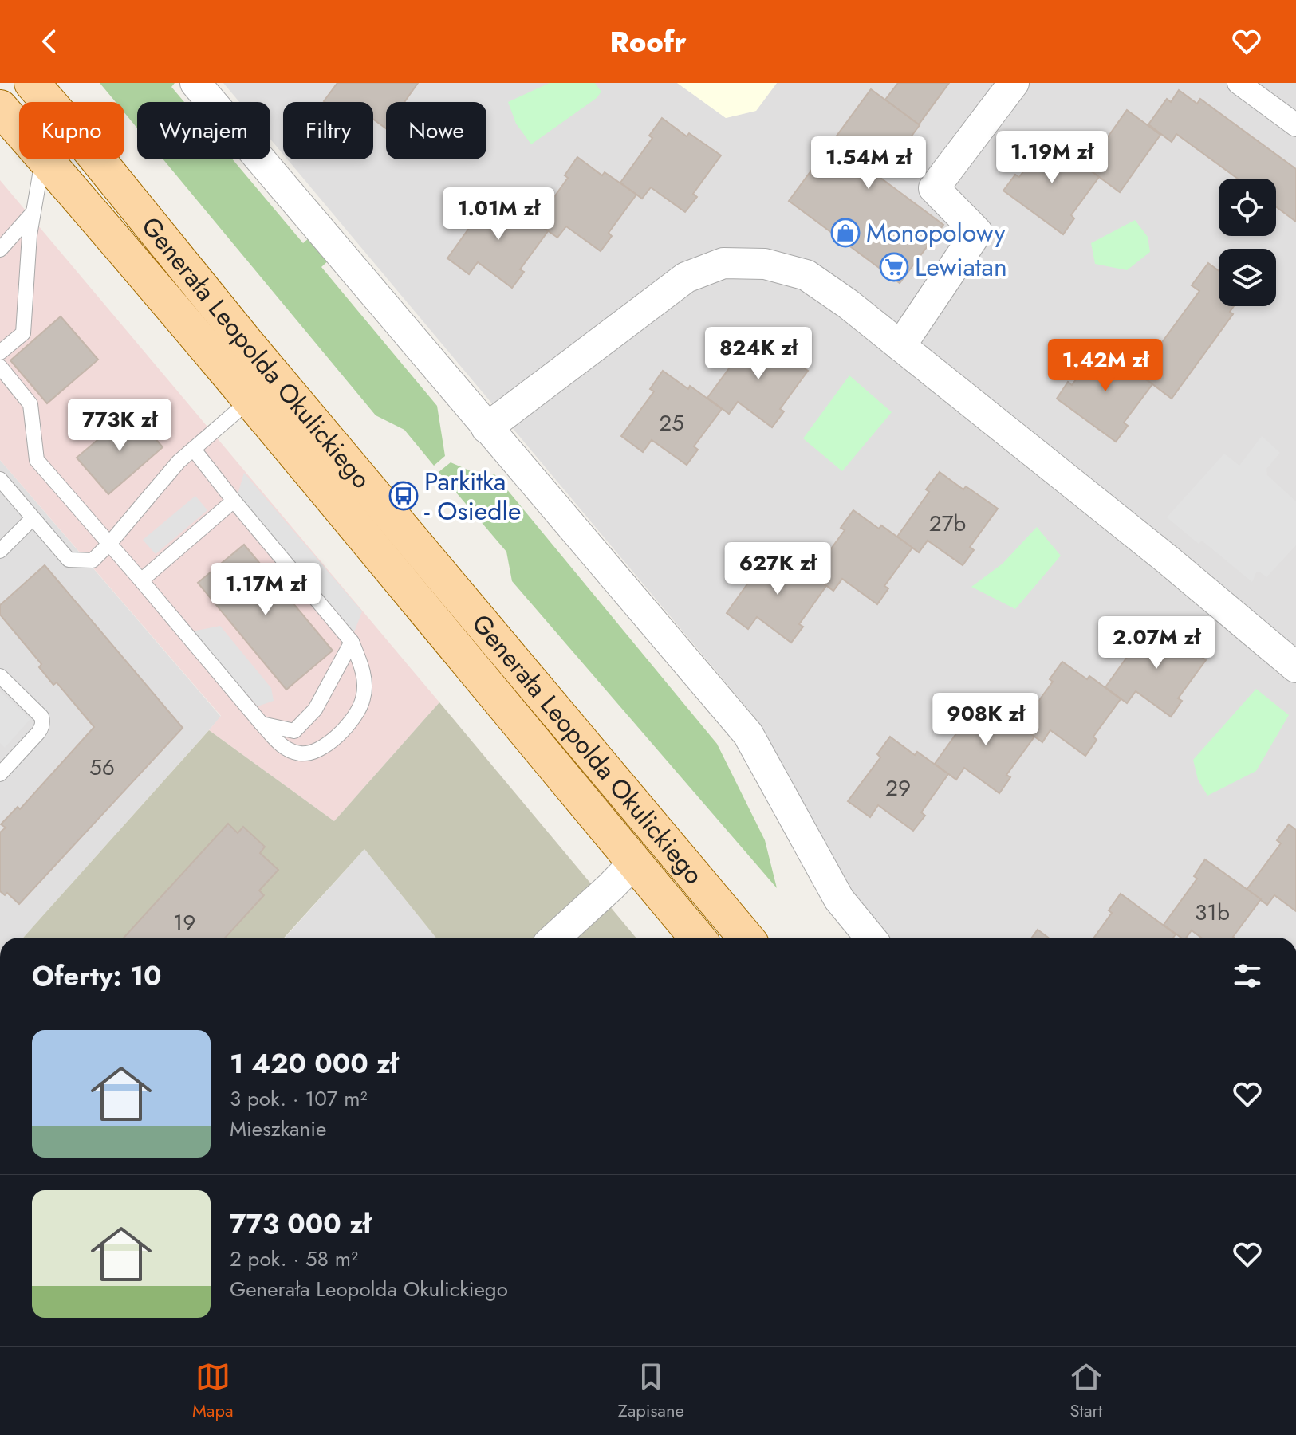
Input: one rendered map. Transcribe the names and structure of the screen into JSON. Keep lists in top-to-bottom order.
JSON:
{
  "streets": {
    "main road": ["Generała Leopolda Okulickiego"]
  },
  "places": {
    "shop": ["Monopolowy"],
    "supermarket": ["Lewiatan"],
    "bus stop": ["Parkitka - Osiedle"]
  },
  "house_numbers": [
    "25",
    "27b",
    "56",
    "29",
    "31b",
    "19"
  ],
  "page": {
    "header": "Roofr",
    "chip": [
      "Kupno",
      "Wynajem",
      "Filtry",
      "Nowe"
    ],
    "price": [
      "1.19M zł",
      "1.54M zł",
      "1.01M zł",
      "824K zł",
      "1.42M zł",
      "773K zł",
      "627K zł",
      "1.17M zł",
      "2.07M zł",
      "908K zł"
    ],
    "heading": "Oferty: 10",
    "list": [
      {
        "name": "1 420 000 zł",
        "note": "3 pok. · 107 m² · Mieszkanie"
      },
      {
        "name": "773 000 zł",
        "note": "2 pok. · 58 m² · Generała Leopolda Okulickiego"
      }
    ],
    "tabs": ["Mapa", "Zapisane", "Start"]
  }
}
